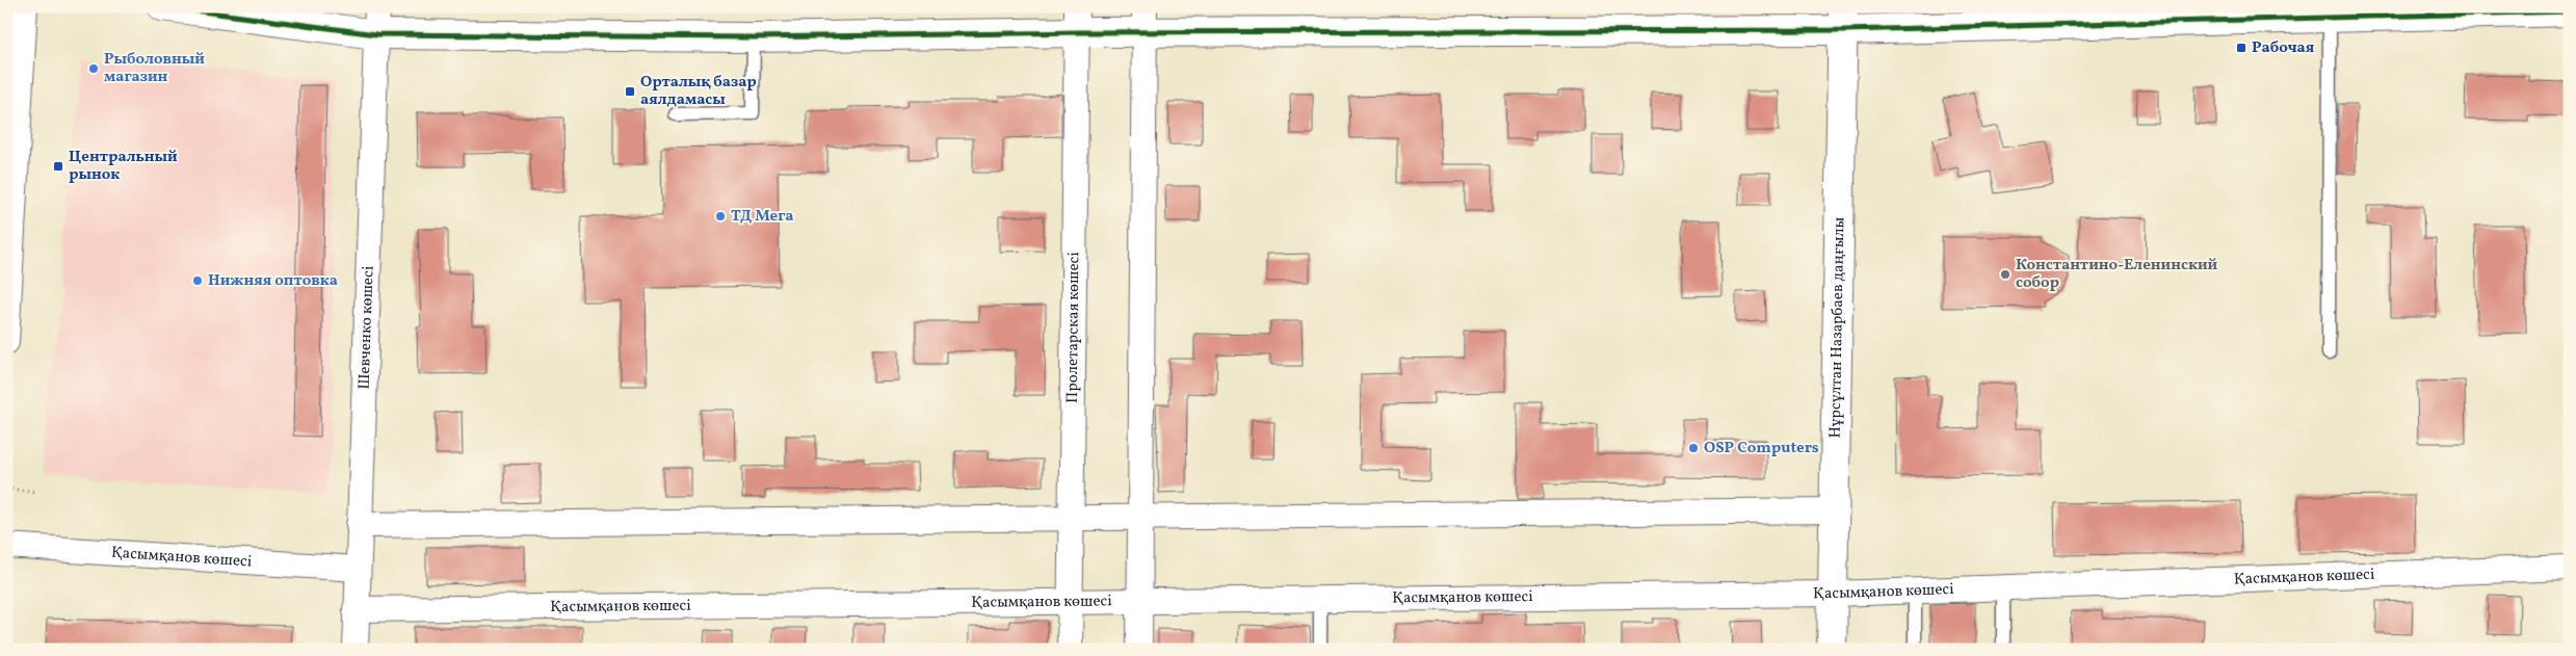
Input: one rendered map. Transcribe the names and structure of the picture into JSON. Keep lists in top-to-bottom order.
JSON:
{
  "streets": {
    "street": [
      "Шевченко көшесі",
      "Пролетарская көшесі",
      "Нұрсұлтан Назарбаев даңғылы",
      "Қасымқанов көшесі"
    ]
  },
  "crossings": [
    ["Шевченко көшесі", "Қасымқанов көшесі"],
    ["Пролетарская көшесі", "Қасымқанов көшесі"],
    ["Нұрсұлтан Назарбаев даңғылы", "Қасымқанов көшесі"]
  ],
  "places": {
    "transit": ["Рабочая", "Орталық базар аялдамасы", "Центральный рынок"],
    "other": [
      "Рыболовный магазин",
      "ТД Мега",
      "Константино-Еленинский собор",
      "Нижняя оптовка",
      "OSP Computers"
    ]
  }
}
